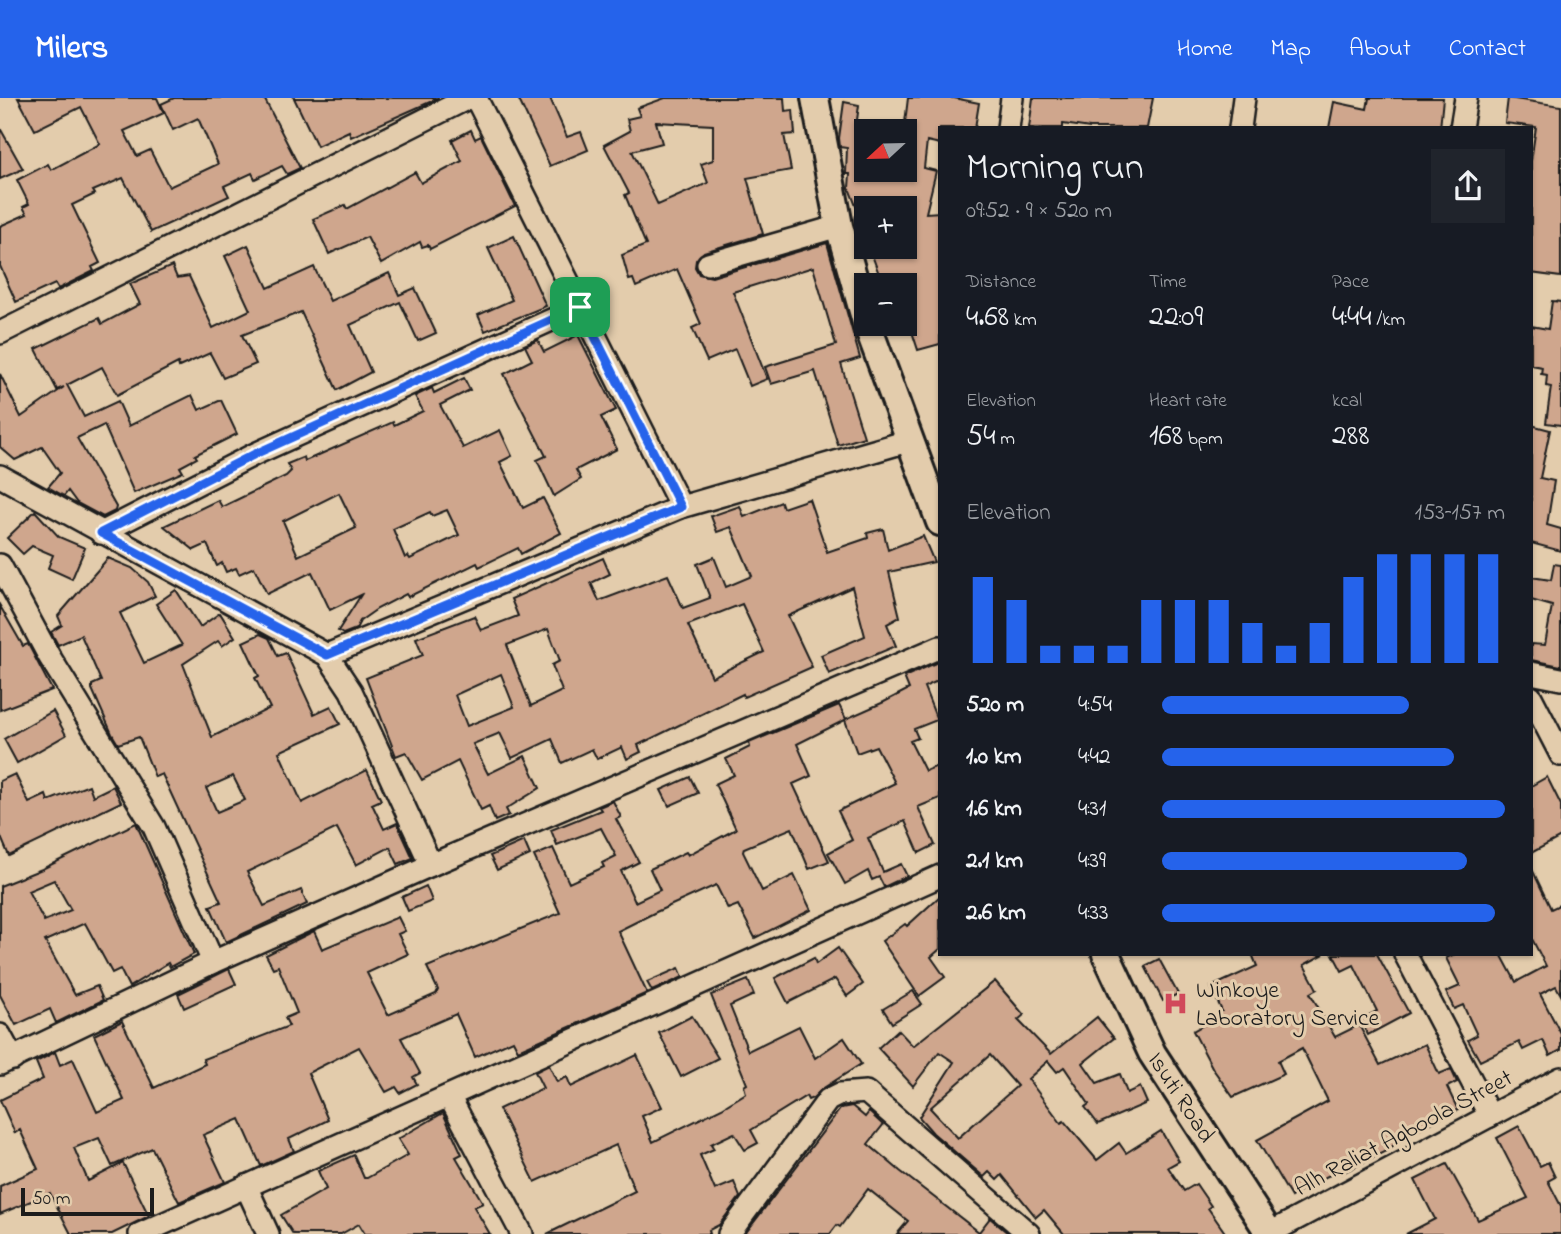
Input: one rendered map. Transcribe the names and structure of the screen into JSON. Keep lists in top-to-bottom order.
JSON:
{
  "streets": {
    "street": ["Isuti Road", "Alh Raliat Agboola Street"]
  },
  "crossings": [
    ["Isuti Road", "Alh Raliat Agboola Street"]
  ],
  "places": {
    "hospital": ["Winkoye Laboratory Service"]
  },
  "scale_bar": "50 m",
  "north": "left",
  "page": {
    "header": "Milers",
    "nav": [
      "Home",
      "Map",
      "About",
      "Contact"
    ],
    "map_buttons": ["+", "−"],
    "heading": ["Morning run", "09:52 · 9 × 520 m"],
    "stats": [
      ["Distance", "4.68 km"],
      ["Time", "22:09"],
      ["Pace", "4:44 /km"],
      ["Elevation", "54 m"],
      ["Heart rate", "168 bpm"],
      ["kcal", "288"]
    ],
    "chart": ["Elevation", "153–157 m"],
    "list": [
      {
        "name": "520 m",
        "note": "4:54"
      },
      {
        "name": "1.0 km",
        "note": "4:42"
      },
      {
        "name": "1.6 km",
        "note": "4:31"
      },
      {
        "name": "2.1 km",
        "note": "4:39"
      },
      {
        "name": "2.6 km",
        "note": "4:33"
      }
    ],
    "scale": "50 m"
  }
}
